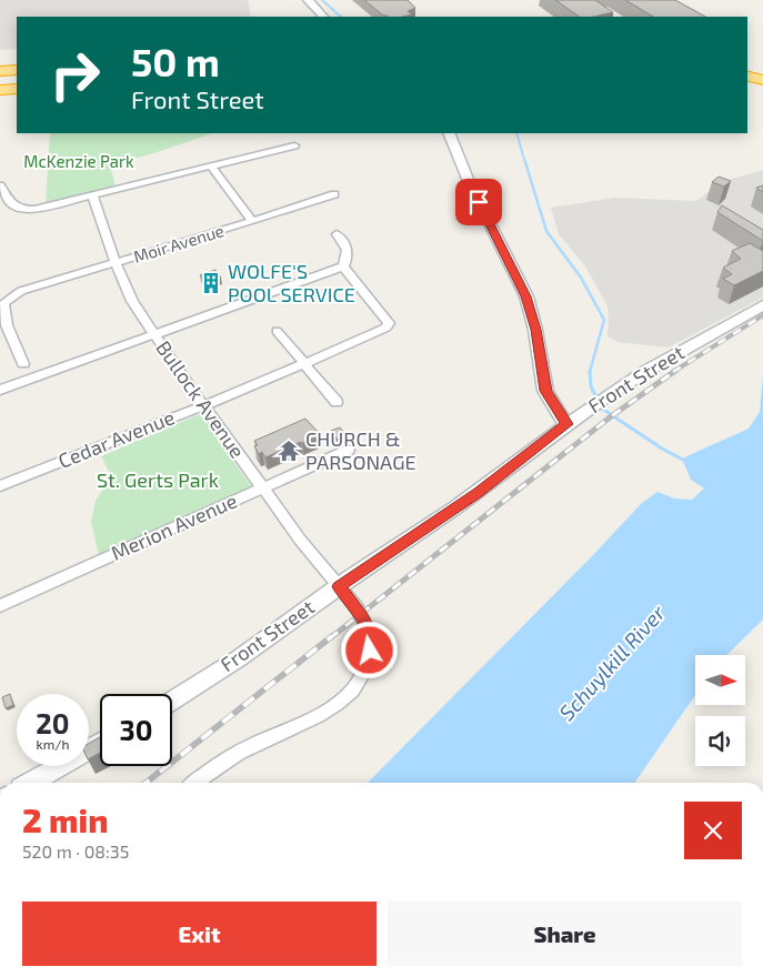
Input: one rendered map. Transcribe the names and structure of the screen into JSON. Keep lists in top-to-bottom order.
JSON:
{
  "streets": {
    "main road": ["Front Street"],
    "street": [
      "Moir Avenue",
      "Bullock Avenue",
      "Cedar Avenue",
      "Merion Avenue"
    ]
  },
  "crossings": [
    ["Moir Avenue", "Bullock Avenue"],
    ["Front Street", "Bullock Avenue"],
    ["Bullock Avenue", "Cedar Avenue"],
    ["Bullock Avenue", "Merion Avenue"]
  ],
  "water": ["Schuylkill River"],
  "parks": ["McKenzie Park", "St. Gerts Park"],
  "places": {
    "building": ["WOLFE'S POOL SERVICE"],
    "temple": ["CHURCH & PARSONAGE"]
  },
  "north": "right",
  "page": {
    "turn": ["50 m", "Front Street"],
    "speed": "20 km/h",
    "limit": "30",
    "heading": ["2 min", "520 m · 08:35"],
    "buttons": ["Exit", "Share"]
  }
}
